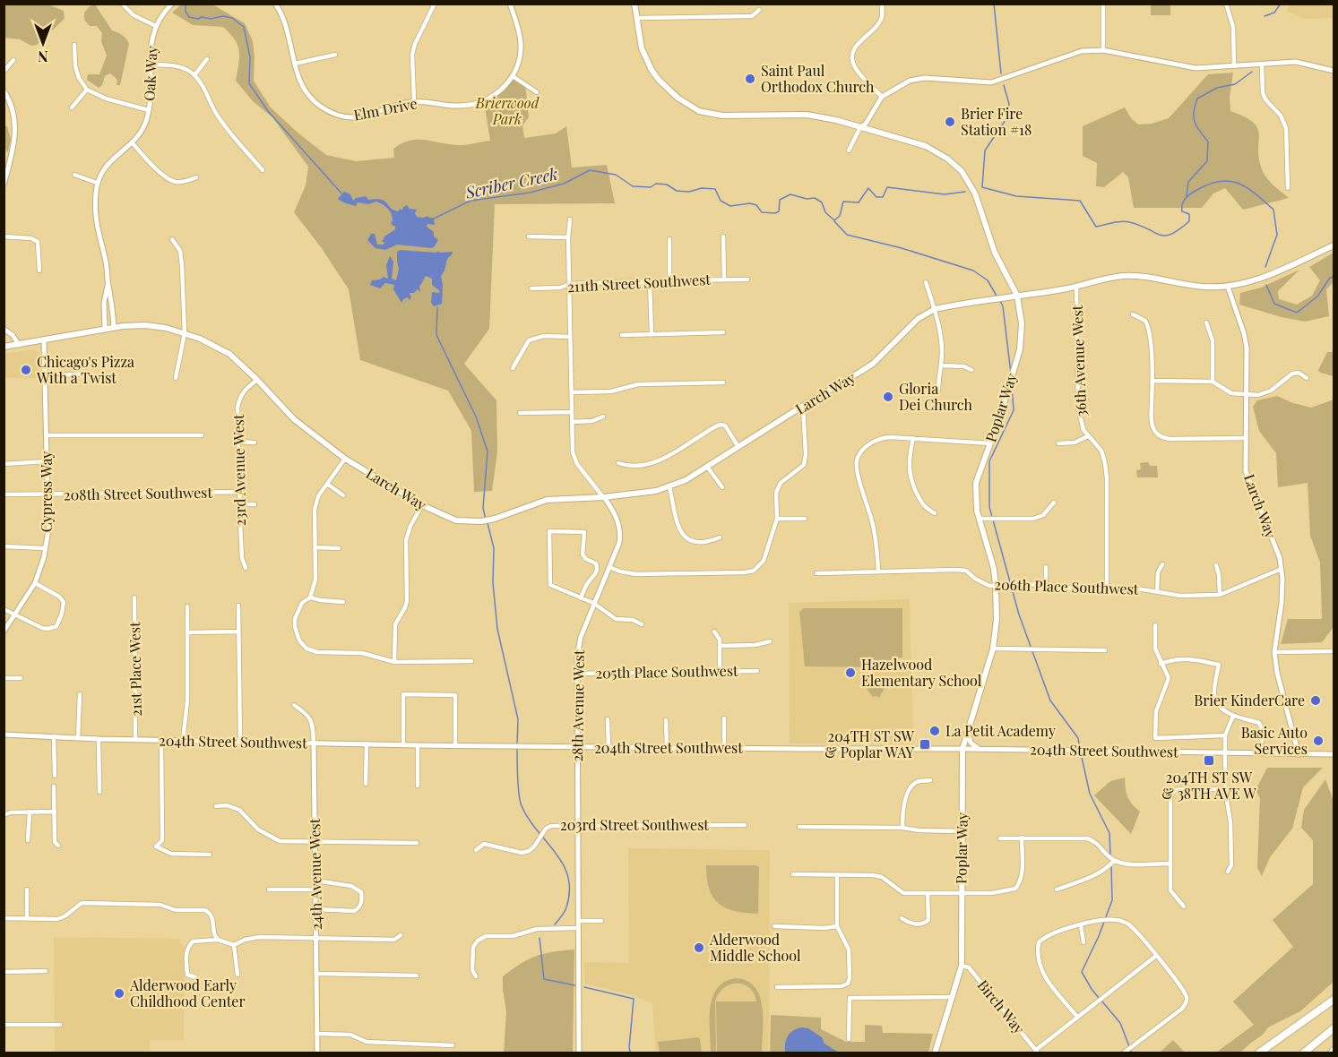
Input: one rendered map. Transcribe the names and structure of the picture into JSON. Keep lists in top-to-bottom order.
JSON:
{
  "streets": {
    "main road": ["Larch Way", "Poplar Way"],
    "street": [
      "Oak Way",
      "Elm Drive",
      "211th Street Southwest",
      "36th Avenue West",
      "23rd Avenue West",
      "Cypress Way",
      "208th Street Southwest",
      "206th Place Southwest",
      "21st Place West",
      "205th Place Southwest",
      "28th Avenue West",
      "204th Street Southwest",
      "203rd Street Southwest",
      "24th Avenue West",
      "Birch Way"
    ]
  },
  "crossings": [
    ["211th Street Southwest", "28th Avenue West"],
    ["36th Avenue West", "Larch Way"],
    ["36th Avenue West", "206th Place Southwest"],
    ["Larch Way", "Poplar Way"],
    ["Larch Way", "23rd Avenue West"],
    ["Larch Way", "Cypress Way"],
    ["Larch Way", "206th Place Southwest"],
    ["Larch Way", "28th Avenue West"],
    ["Larch Way", "204th Street Southwest"],
    ["Poplar Way", "206th Place Southwest"],
    ["Poplar Way", "204th Street Southwest"],
    ["Poplar Way", "Birch Way"],
    ["23rd Avenue West", "208th Street Southwest"],
    ["Cypress Way", "208th Street Southwest"],
    ["21st Place West", "204th Street Southwest"],
    ["205th Place Southwest", "28th Avenue West"],
    ["28th Avenue West", "204th Street Southwest"],
    ["28th Avenue West", "203rd Street Southwest"],
    ["204th Street Southwest", "24th Avenue West"]
  ],
  "water": ["Scriber Creek"],
  "parks": ["Brierwood Park"],
  "places": {
    "other": [
      "Saint Paul Orthodox Church",
      "Brier Fire Station #18",
      "Chicago's Pizza With a Twist",
      "Gloria Dei Church",
      "Hazelwood Elementary School",
      "Brier KinderCare",
      "La Petit Academy",
      "Basic Auto Services",
      "Alderwood Middle School",
      "Alderwood Early Childhood Center"
    ],
    "transit": ["204TH ST SW & Poplar WAY", "204TH ST SW & 38TH AVE W"]
  },
  "north": "bottom"
}
